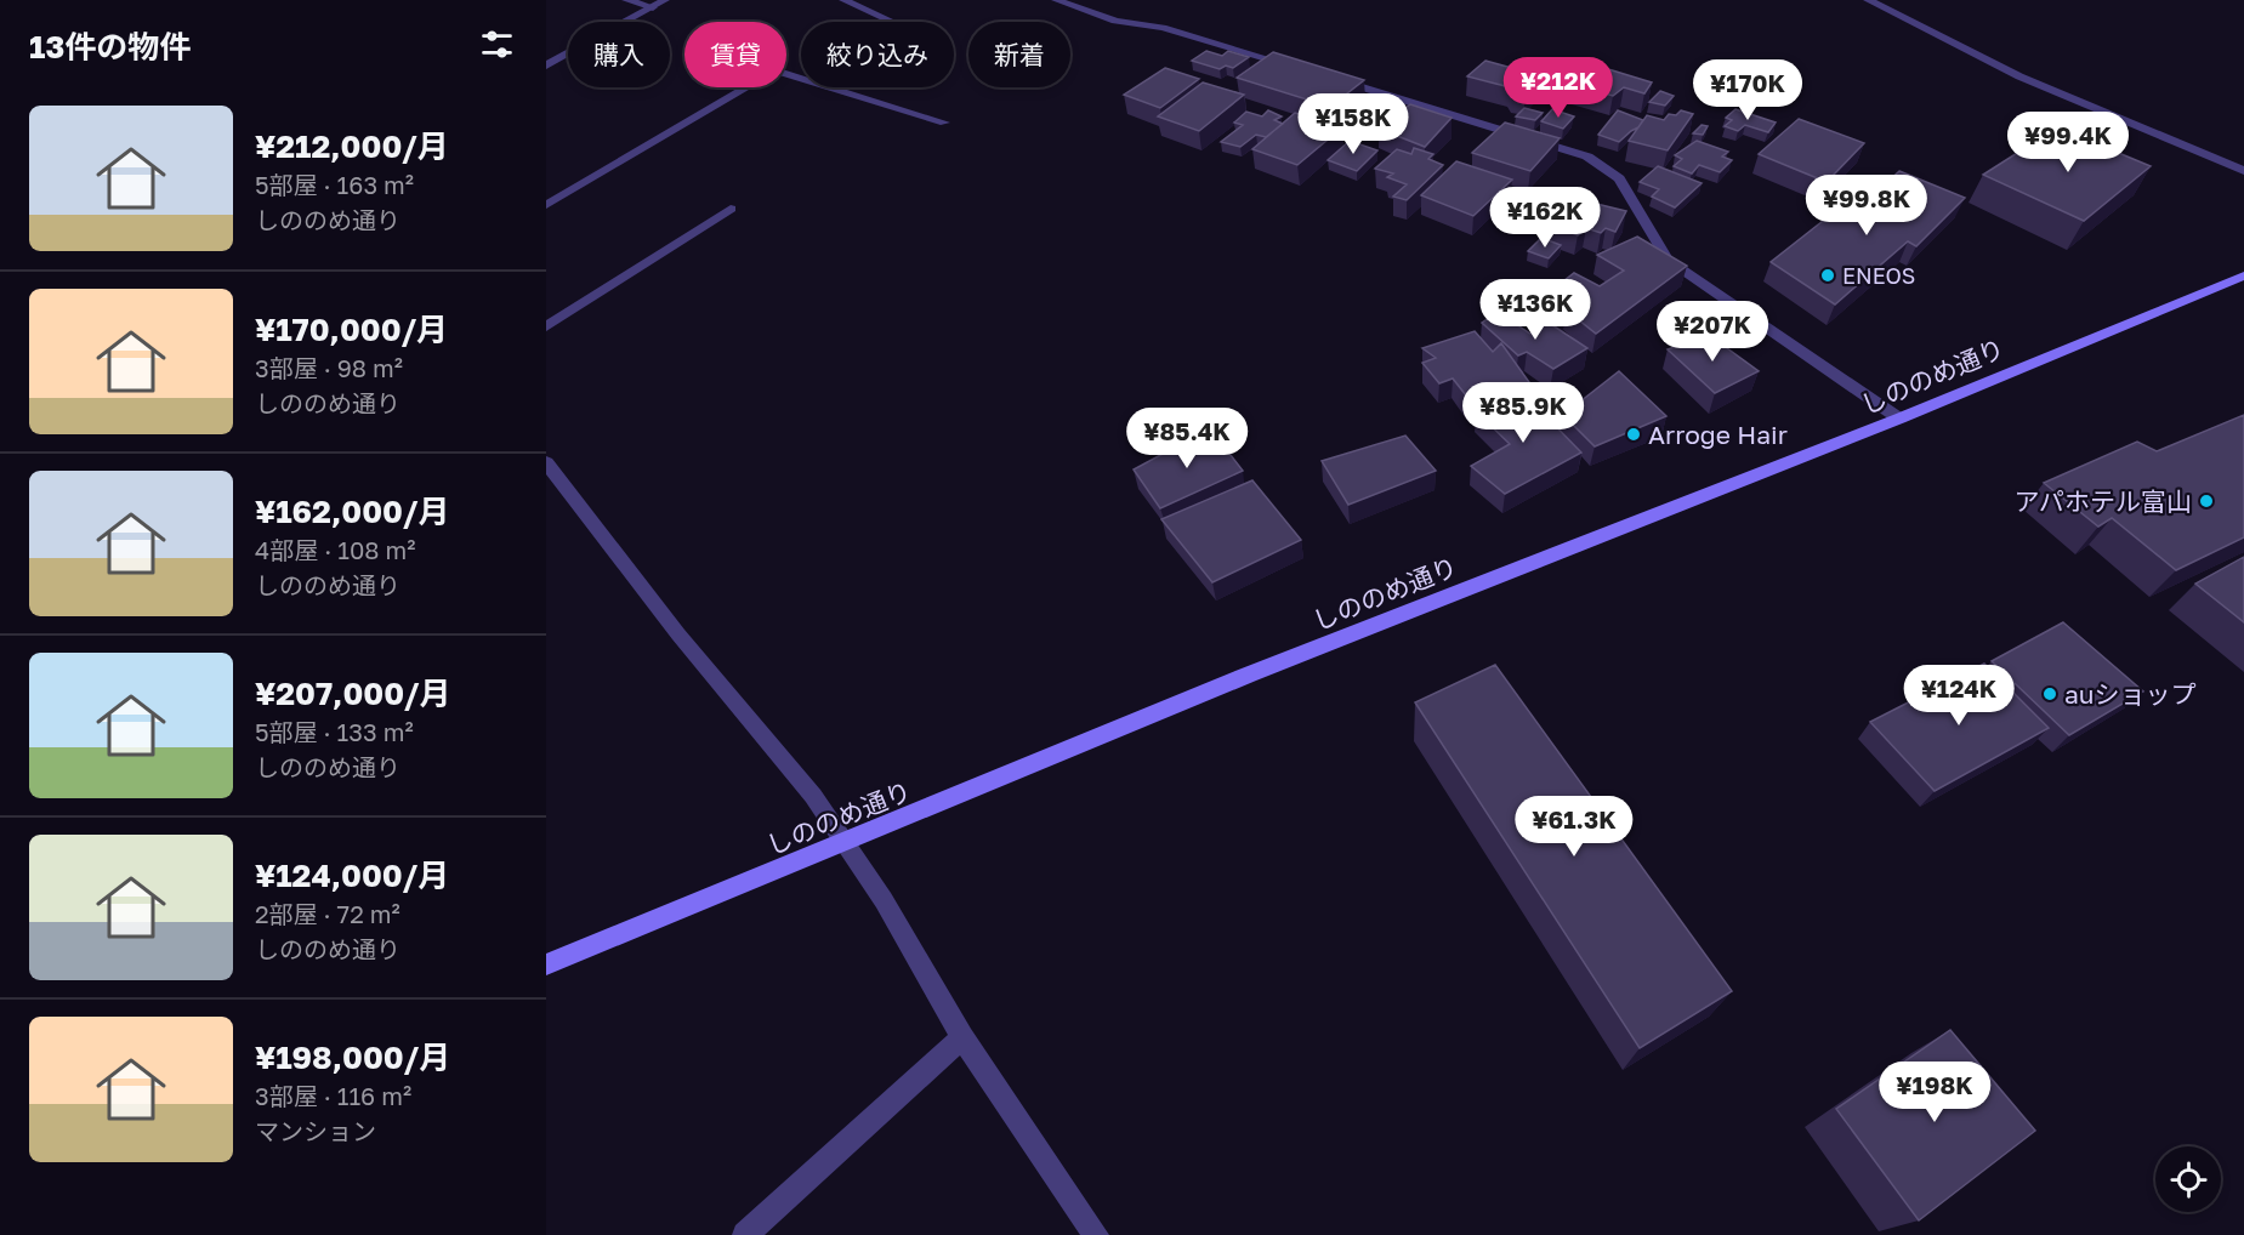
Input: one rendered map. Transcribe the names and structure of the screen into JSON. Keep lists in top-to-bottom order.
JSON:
{
  "streets": {
    "main road": ["しののめ通り"]
  },
  "places": [
    "ENEOS",
    "Arroge Hair",
    "アパホテル富山",
    "auショップ"
  ],
  "page": {
    "heading": "13件の物件",
    "chip": [
      "購入",
      "賃貸",
      "絞り込み",
      "新着"
    ],
    "price": [
      "¥212K",
      "¥170K",
      "¥158K",
      "¥99.4K",
      "¥99.8K",
      "¥162K",
      "¥136K",
      "¥207K",
      "¥85.9K",
      "¥85.4K",
      "¥124K",
      "¥61.3K",
      "¥198K"
    ],
    "list": [
      {
        "name": "¥212,000/月",
        "note": "5部屋 · 163 m² · しののめ通り"
      },
      {
        "name": "¥170,000/月",
        "note": "3部屋 · 98 m² · しののめ通り"
      },
      {
        "name": "¥162,000/月",
        "note": "4部屋 · 108 m² · しののめ通り"
      },
      {
        "name": "¥207,000/月",
        "note": "5部屋 · 133 m² · しののめ通り"
      },
      {
        "name": "¥124,000/月",
        "note": "2部屋 · 72 m² · しののめ通り"
      },
      {
        "name": "¥198,000/月",
        "note": "3部屋 · 116 m² · マンション"
      }
    ]
  }
}
